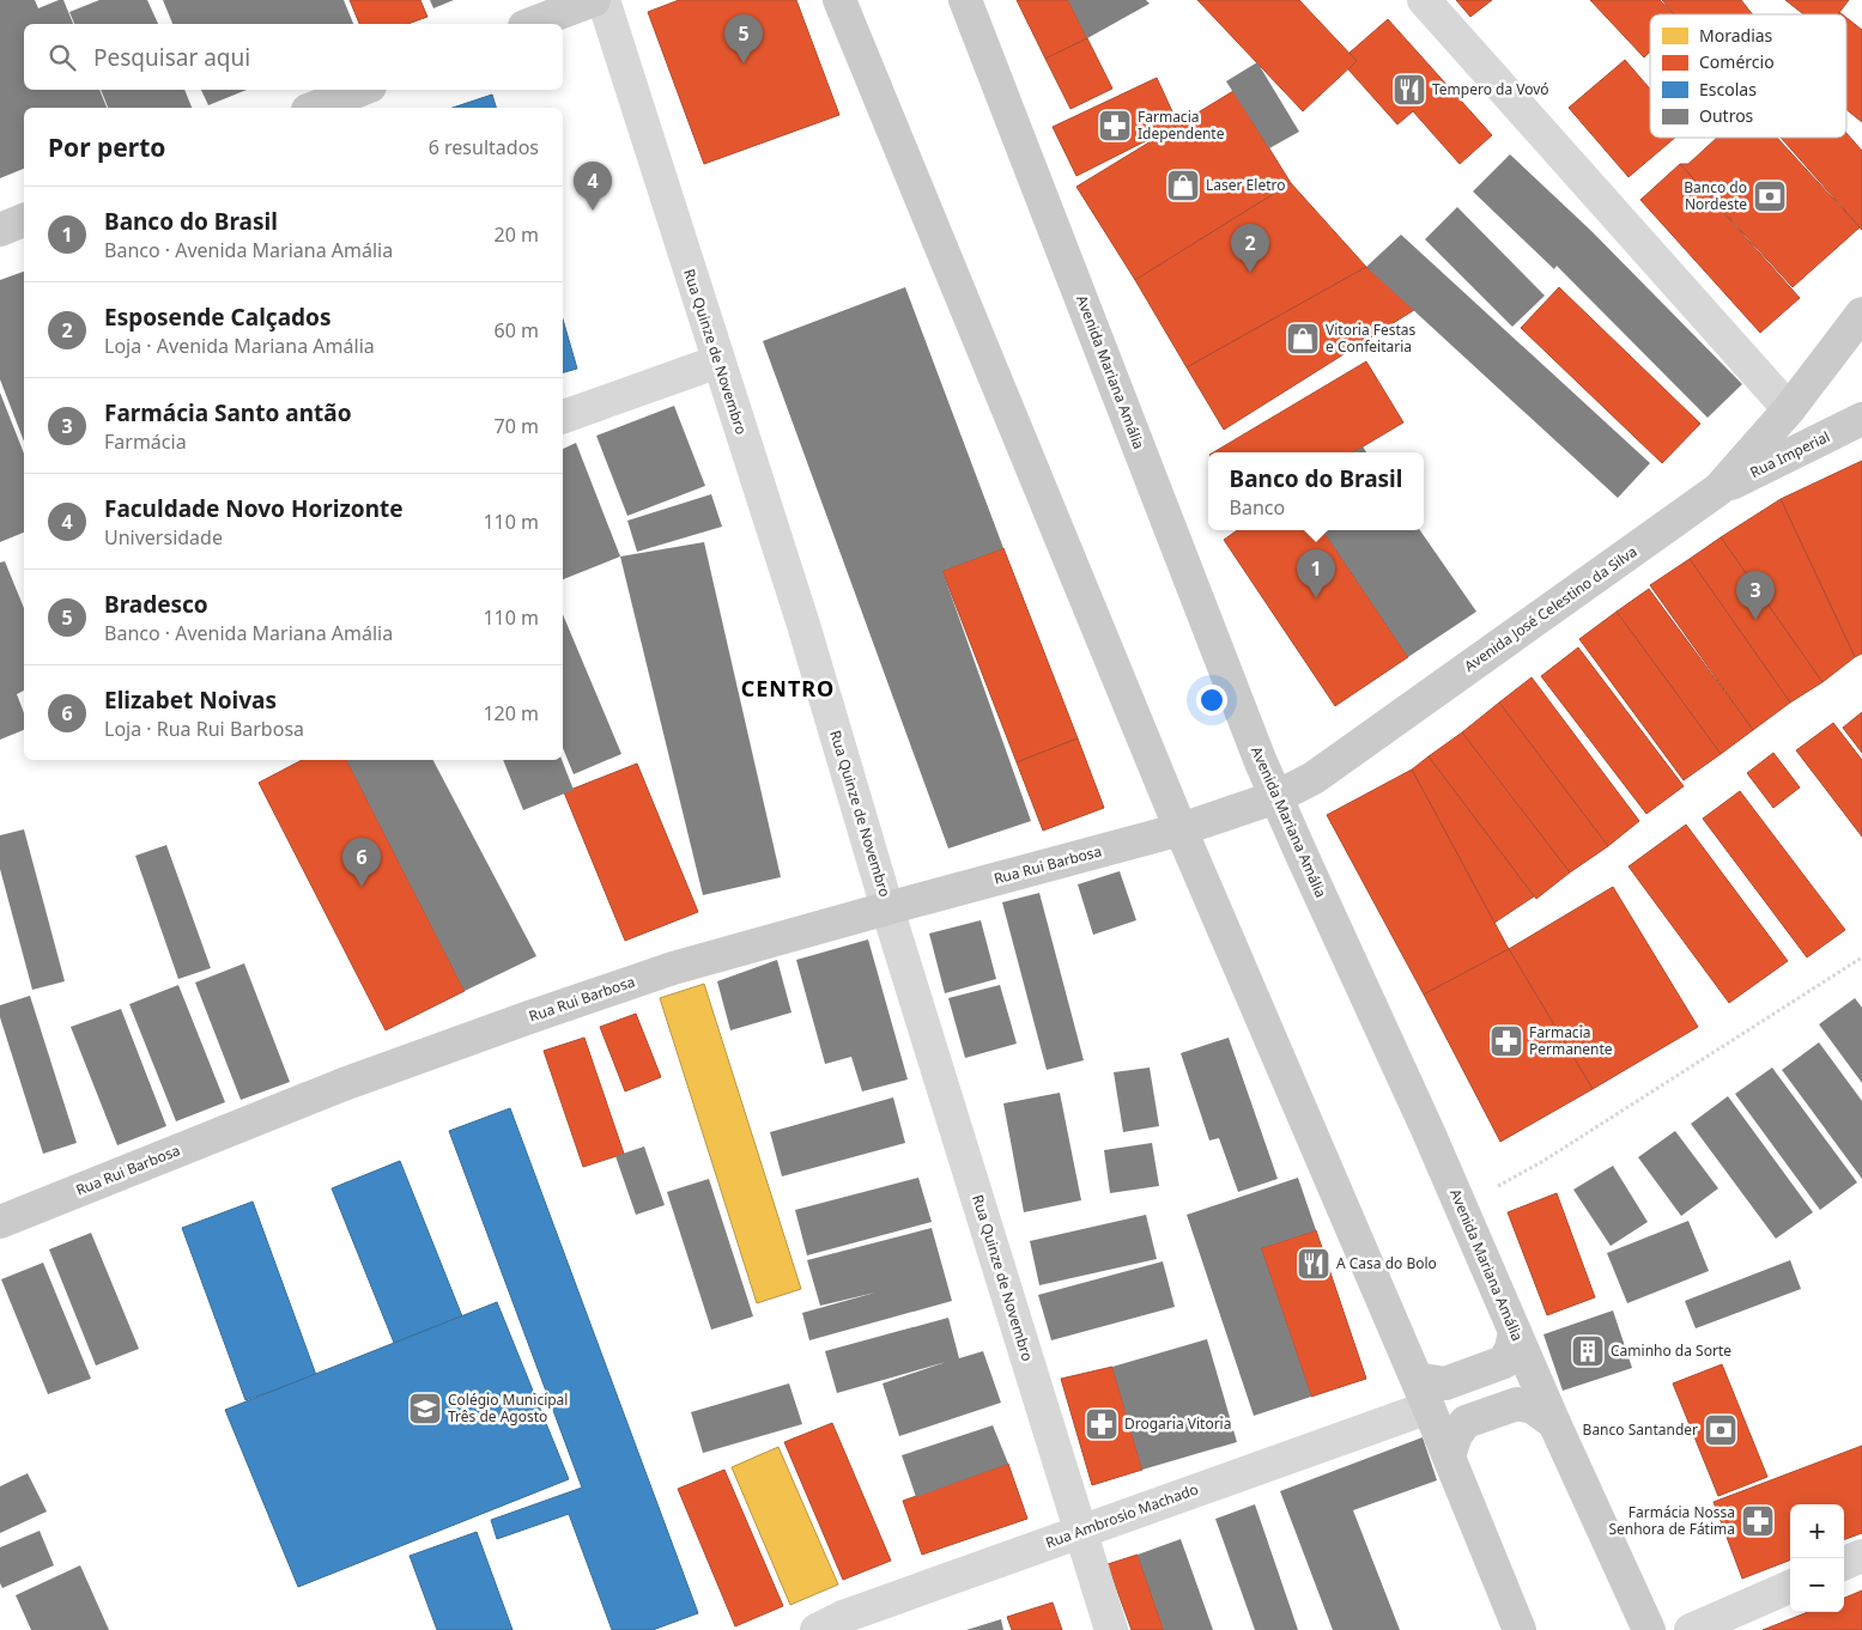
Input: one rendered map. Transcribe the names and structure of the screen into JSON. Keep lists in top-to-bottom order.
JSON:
{
  "streets": {
    "main road": [
      "Avenida Mariana Amália",
      "Rua Imperial",
      "Avenida José Celestino da Silva",
      "Rua Rui Barbosa"
    ],
    "street": ["Rua Quinze de Novembro", "Rua Ambrosio Machado"]
  },
  "crossings": [
    ["Rua Quinze de Novembro", "Rua Rui Barbosa"],
    ["Rua Quinze de Novembro", "Rua Ambrosio Machado"],
    ["Avenida Mariana Amália", "Avenida José Celestino da Silva"],
    ["Rua Imperial", "Avenida José Celestino da Silva"],
    ["Avenida José Celestino da Silva", "Rua Rui Barbosa"]
  ],
  "districts": ["CENTRO"],
  "places": {
    "restaurant": ["Tempero da Vovó", "A Casa do Bolo"],
    "pharmacy": [
      "Farmacia Idependente",
      "Farmacia Permanente",
      "Drogaria Vitoria",
      "Farmácia Nossa Senhora de Fátima"
    ],
    "shop": ["Laser Eletro", "Vitoria Festas e Confeitaria"],
    "bank": ["Banco do Nordeste", "Banco Santander"],
    "building": ["Caminho da Sorte"],
    "school or university": ["Colégio Municipal Três de Agosto"]
  },
  "legend": [
    "Moradias",
    "Comércio",
    "Escolas",
    "Outros"
  ],
  "page": {
    "pins": [
      "5",
      "4",
      "2",
      "1",
      "3",
      "6"
    ],
    "search": "Pesquisar aqui",
    "heading": ["Por perto", "6 resultados"],
    "list": [
      {
        "mark": "1",
        "name": "Banco do Brasil",
        "note": "Banco · Avenida Mariana Amália",
        "value": "20 m"
      },
      {
        "mark": "2",
        "name": "Esposende Calçados",
        "note": "Loja · Avenida Mariana Amália",
        "value": "60 m"
      },
      {
        "mark": "3",
        "name": "Farmácia Santo antão",
        "note": "Farmácia",
        "value": "70 m"
      },
      {
        "mark": "4",
        "name": "Faculdade Novo Horizonte",
        "note": "Universidade",
        "value": "110 m"
      },
      {
        "mark": "5",
        "name": "Bradesco",
        "note": "Banco · Avenida Mariana Amália",
        "value": "110 m"
      },
      {
        "mark": "6",
        "name": "Elizabet Noivas",
        "note": "Loja · Rua Rui Barbosa",
        "value": "120 m"
      }
    ],
    "popup": ["Banco do Brasil", "Banco"],
    "map_buttons": ["+", "−"]
  }
}
